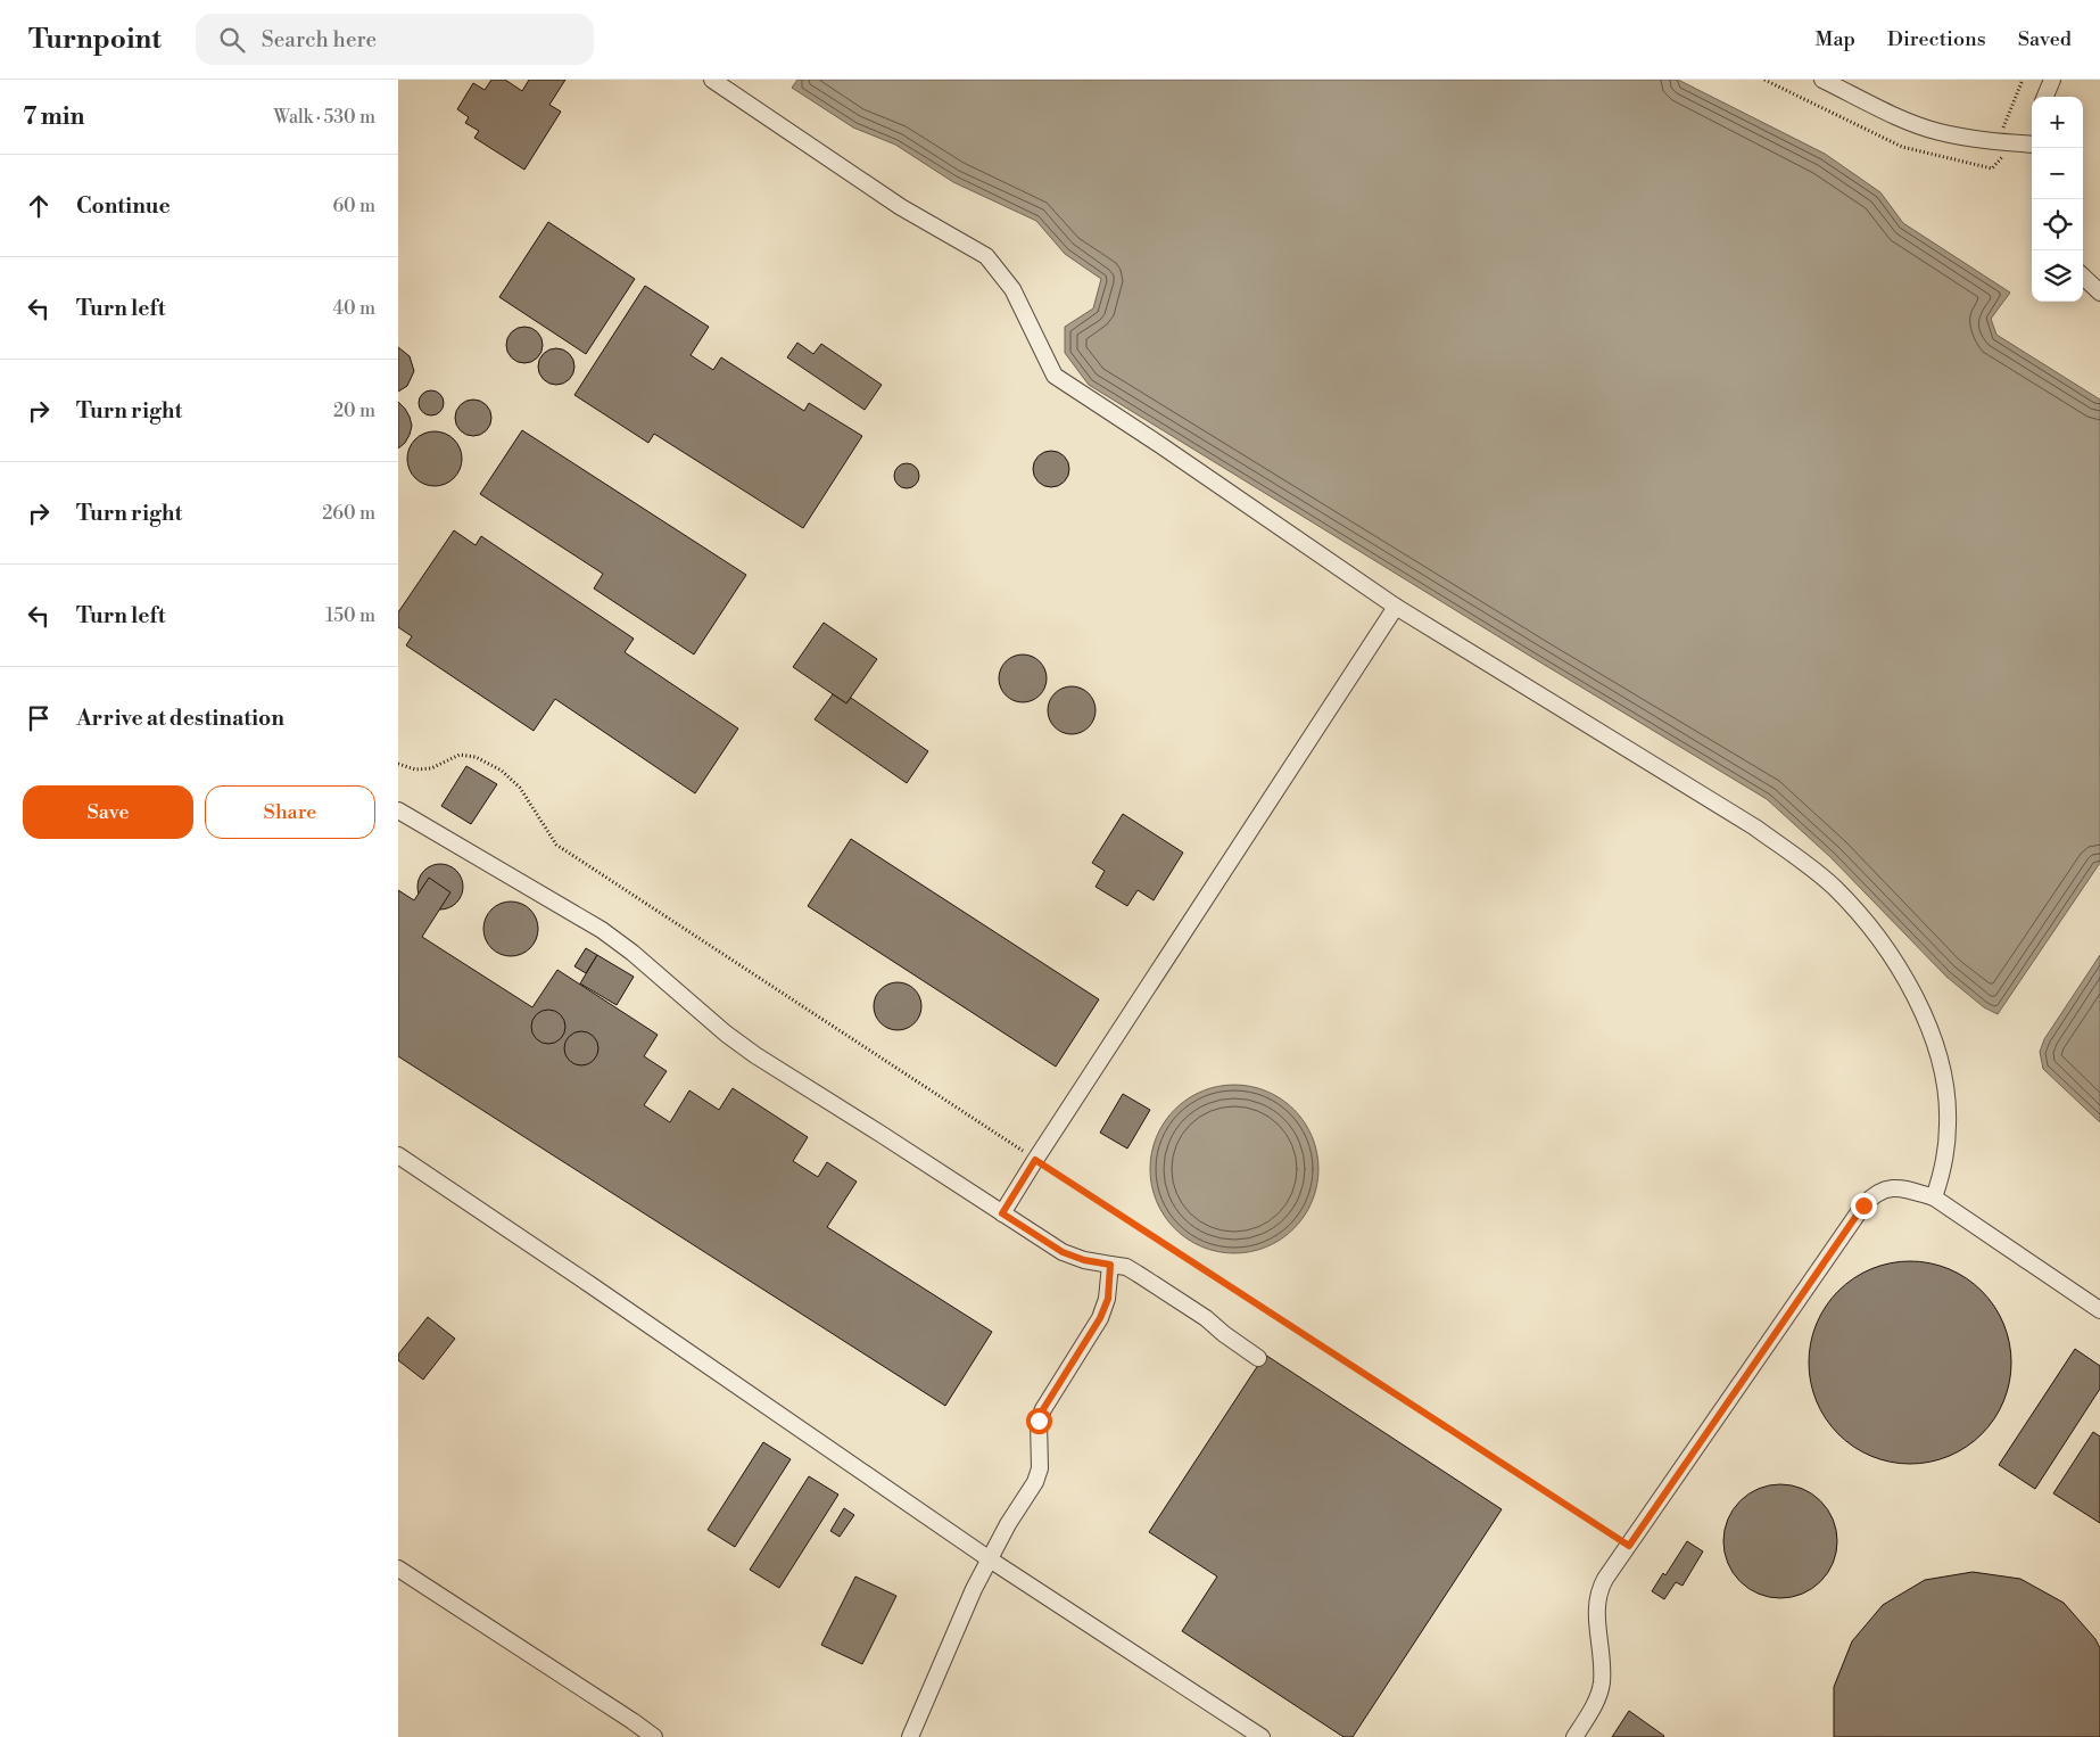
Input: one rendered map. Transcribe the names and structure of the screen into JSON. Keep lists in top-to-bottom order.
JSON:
{
  "page": {
    "header": "Turnpoint",
    "search": "Search here",
    "nav": ["Map", "Directions", "Saved"],
    "heading": ["7 min", "Walk · 530 m"],
    "map_buttons": ["+", "−"],
    "list": [
      ["Continue", "60 m"],
      ["Turn left", "40 m"],
      ["Turn right", "20 m"],
      ["Turn right", "260 m"],
      ["Turn left", "150 m"],
      "Arrive at destination"
    ],
    "buttons": ["Save", "Share"]
  }
}
